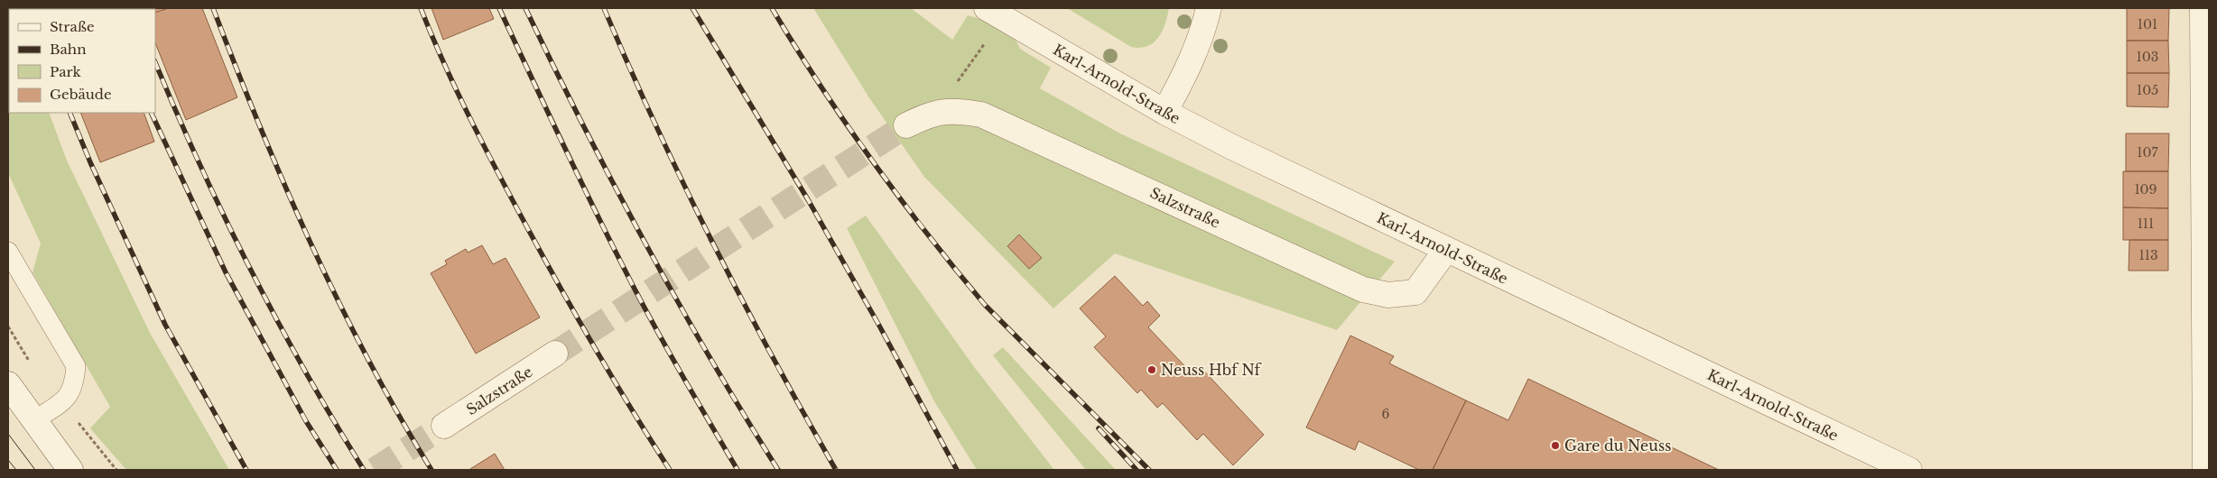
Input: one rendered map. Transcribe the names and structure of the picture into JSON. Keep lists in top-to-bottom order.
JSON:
{
  "streets": {
    "street": ["Karl-Arnold-Straße", "Salzstraße"]
  },
  "crossings": [
    ["Karl-Arnold-Straße", "Salzstraße"]
  ],
  "places": ["Neuss Hbf Nf", "Gare du Neuss"],
  "house_numbers": [
    "101",
    "103",
    "105",
    "107",
    "109",
    "111",
    "113",
    "6"
  ],
  "legend": [
    "Straße",
    "Bahn",
    "Park",
    "Gebäude"
  ]
}
